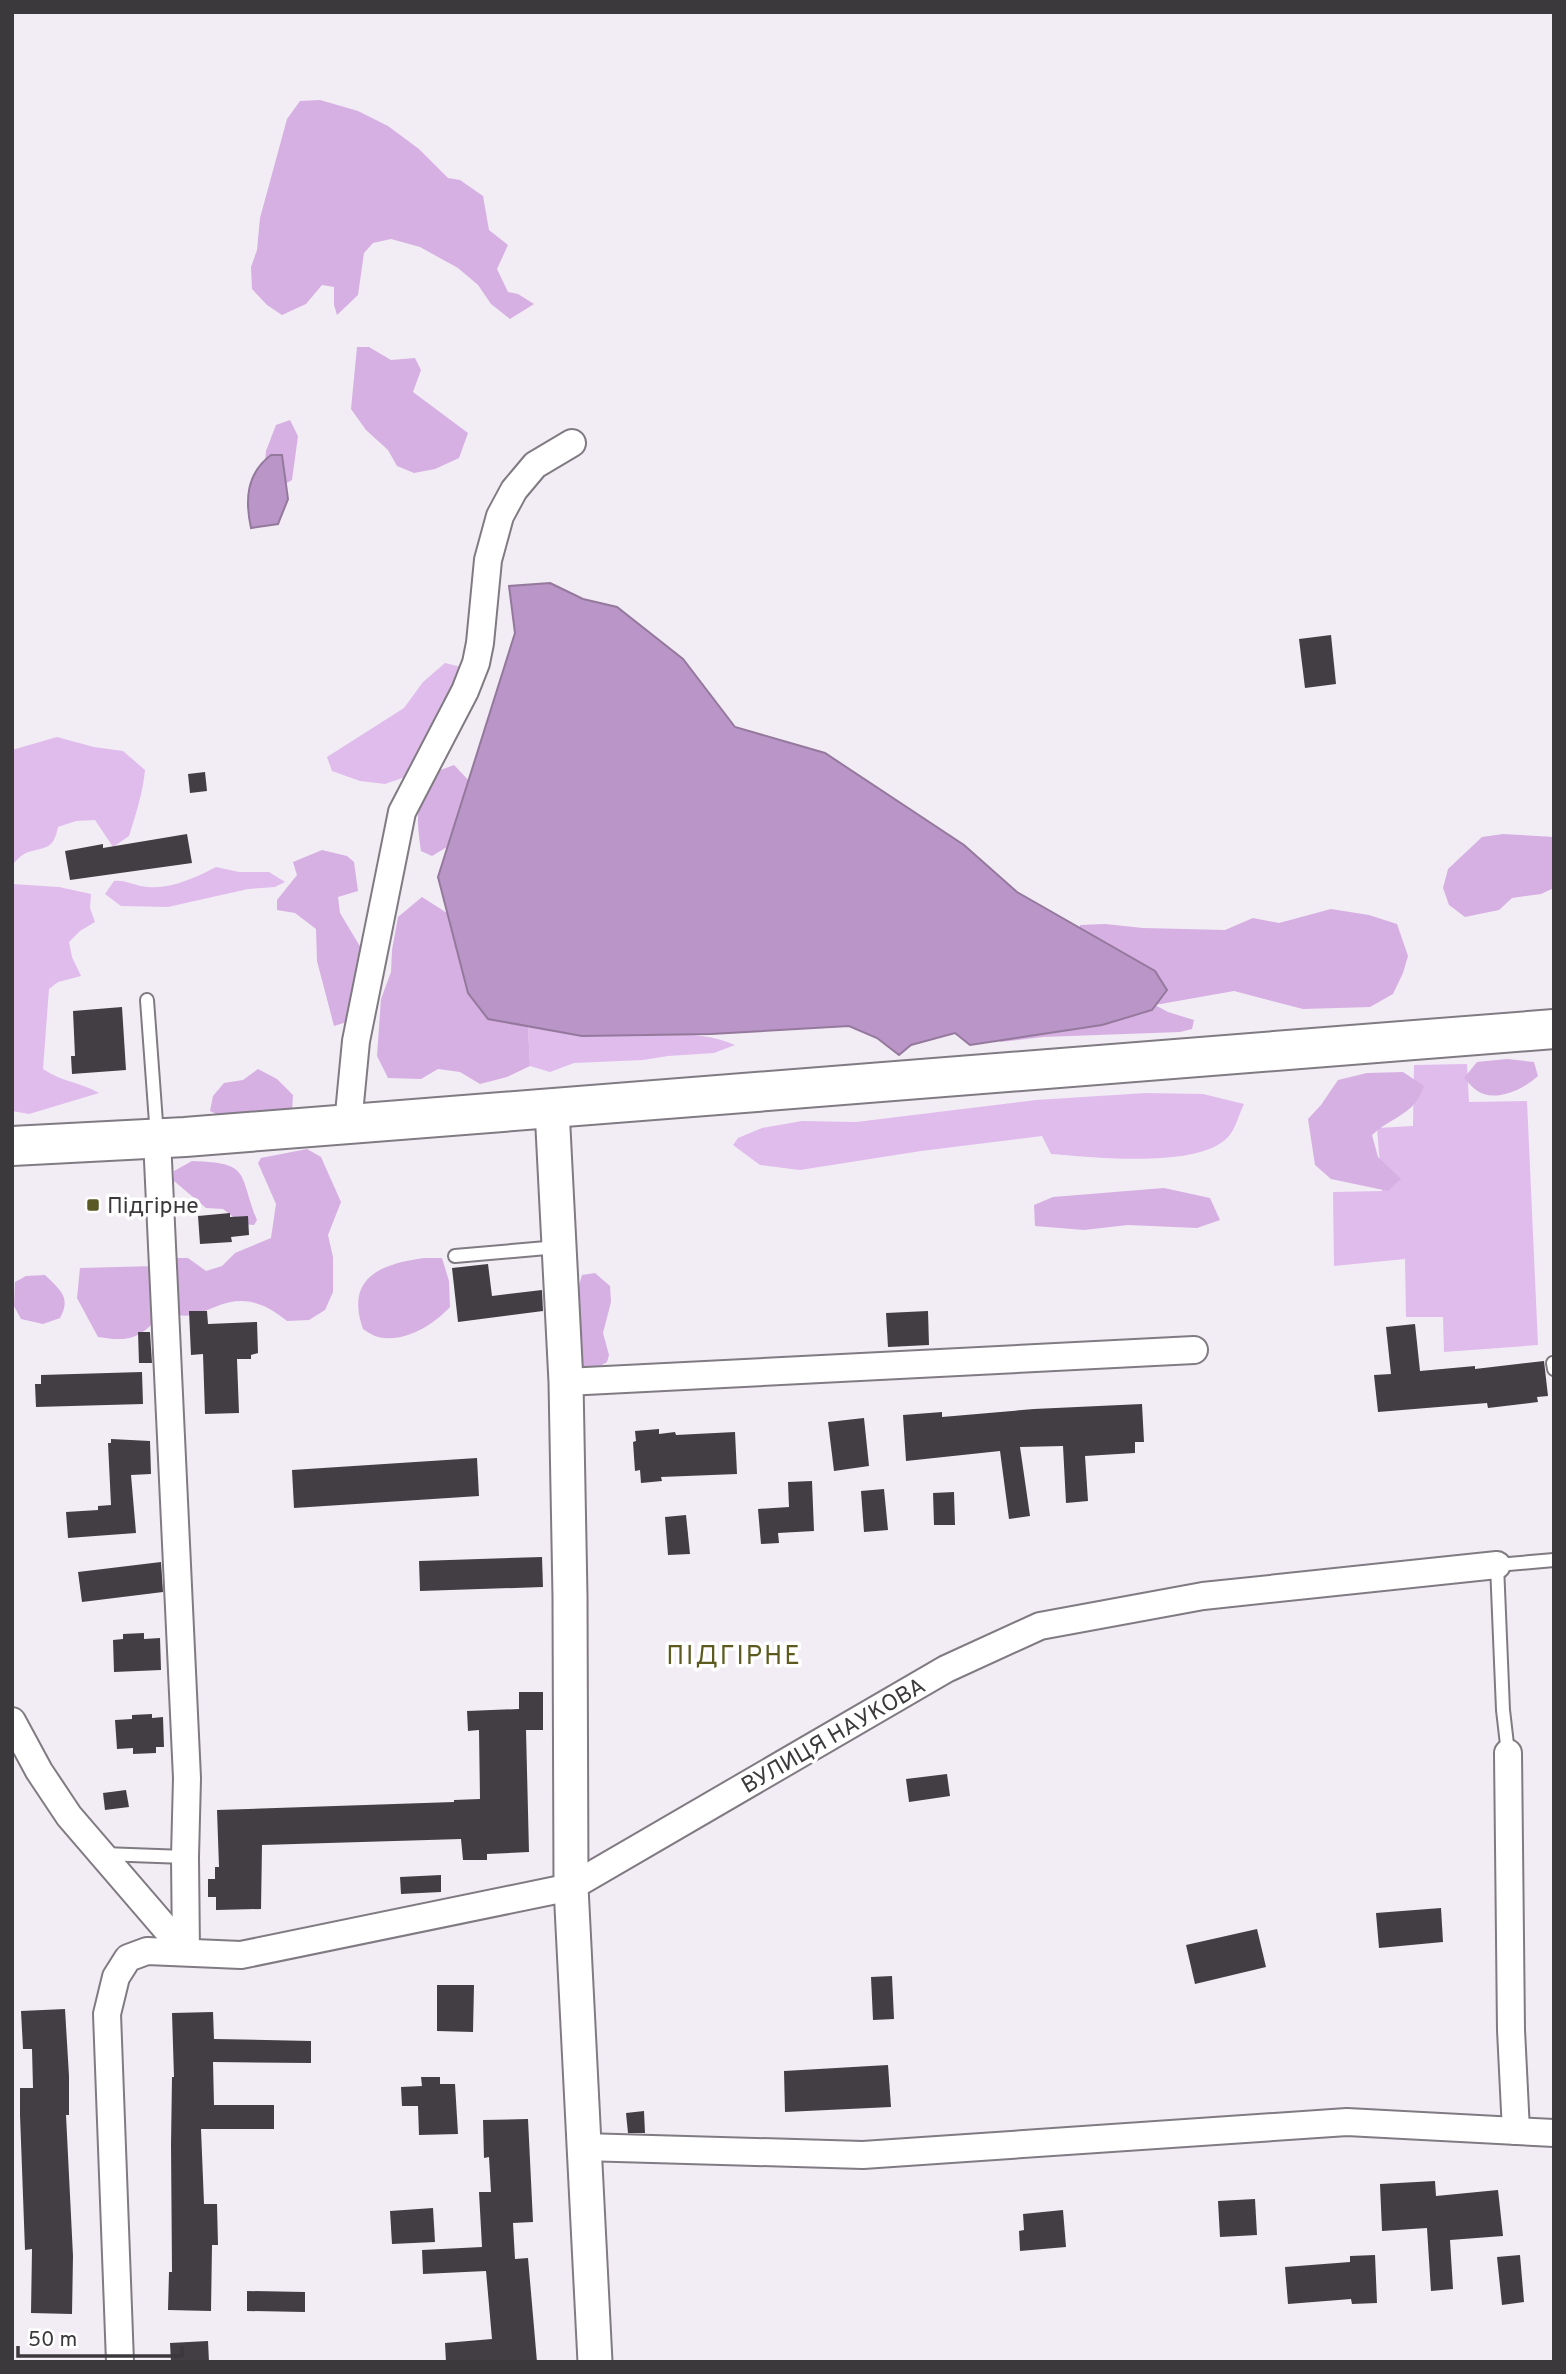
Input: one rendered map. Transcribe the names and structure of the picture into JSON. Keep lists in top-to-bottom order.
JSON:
{
  "streets": {
    "street": ["ВУЛИЦЯ НАУКОВА"]
  },
  "districts": ["ПІДГІРНЕ"],
  "places": {
    "transit": ["Підгірне"]
  },
  "scale_bar": "50 m"
}
